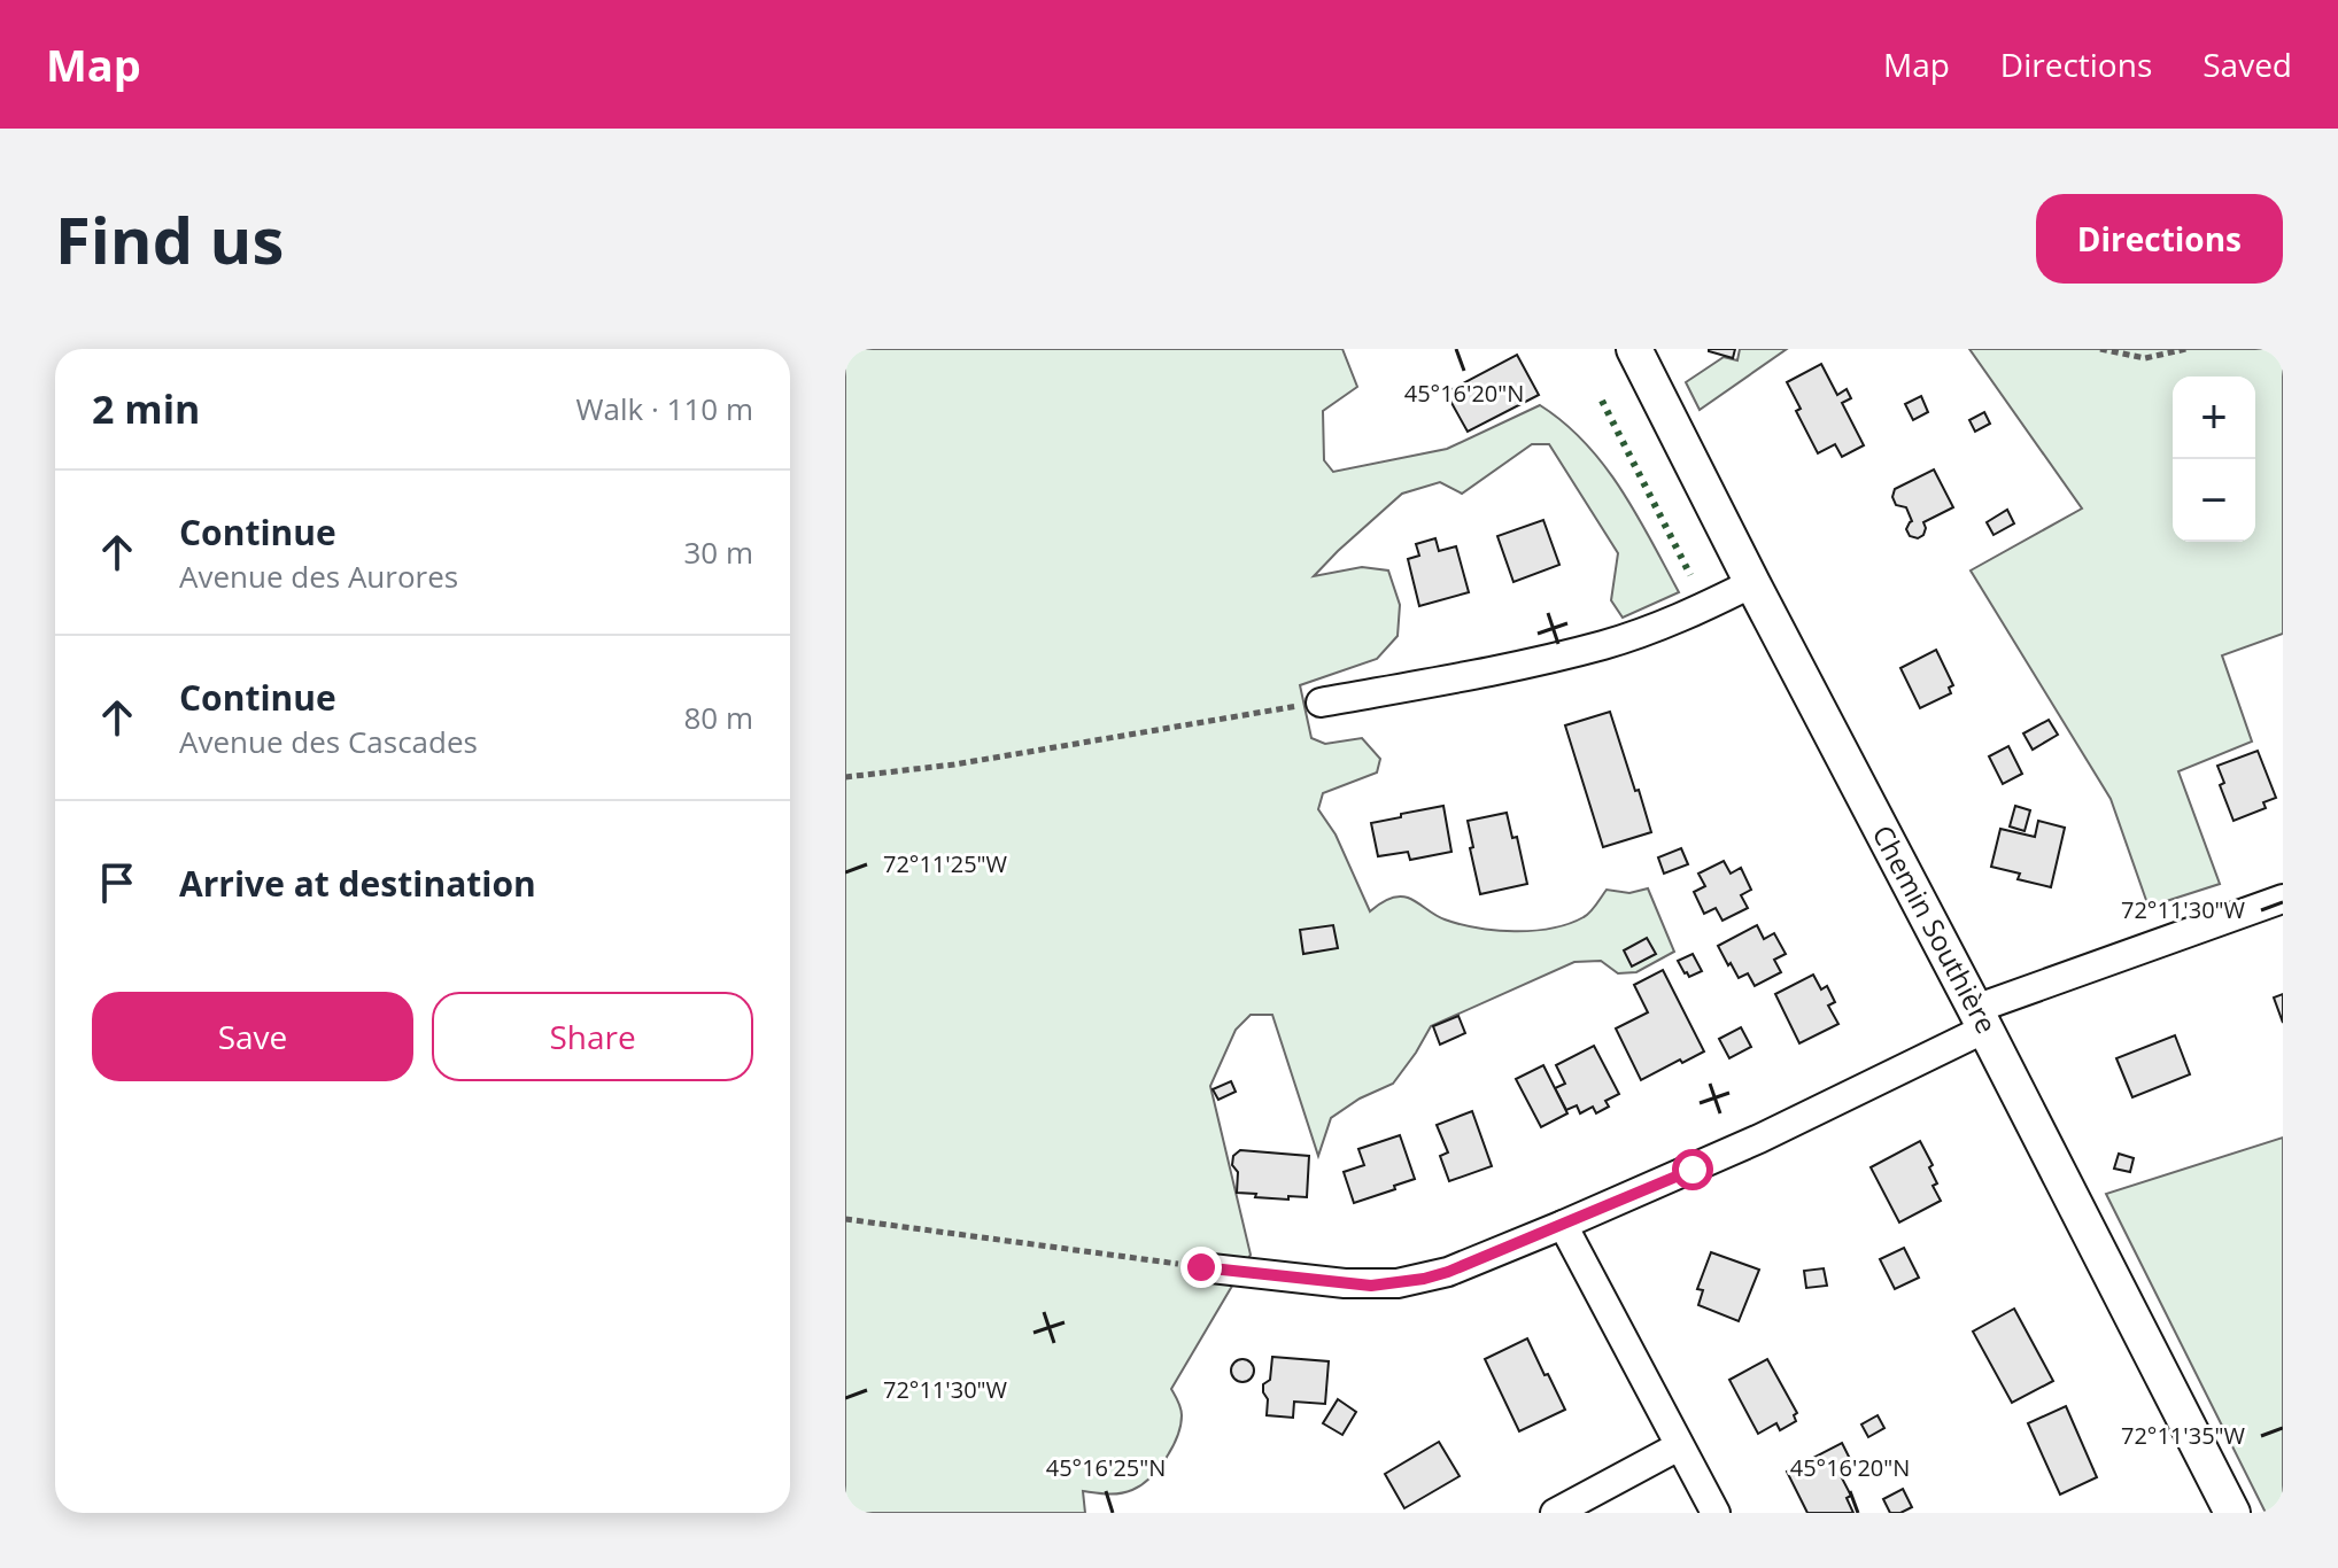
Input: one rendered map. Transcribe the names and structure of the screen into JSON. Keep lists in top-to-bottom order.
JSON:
{
  "streets": {
    "street": ["Chemin Southière"]
  },
  "page": {
    "header": "Map",
    "nav": ["Map", "Directions", "Saved"],
    "buttons": [
      "Directions",
      ["Save", "Share"]
    ],
    "title": "Find us",
    "heading": ["2 min", "Walk · 110 m"],
    "map_buttons": ["+", "−"],
    "list": [
      ["Continue", "Avenue des Aurores", "30 m"],
      ["Continue", "Avenue des Cascades", "80 m"],
      "Arrive at destination"
    ]
  },
  "coordinates": [
    "45°16'20\"N",
    "72°11'25\"W",
    "72°11'30\"W",
    "72°11'35\"W",
    "45°16'25\"N"
  ]
}
